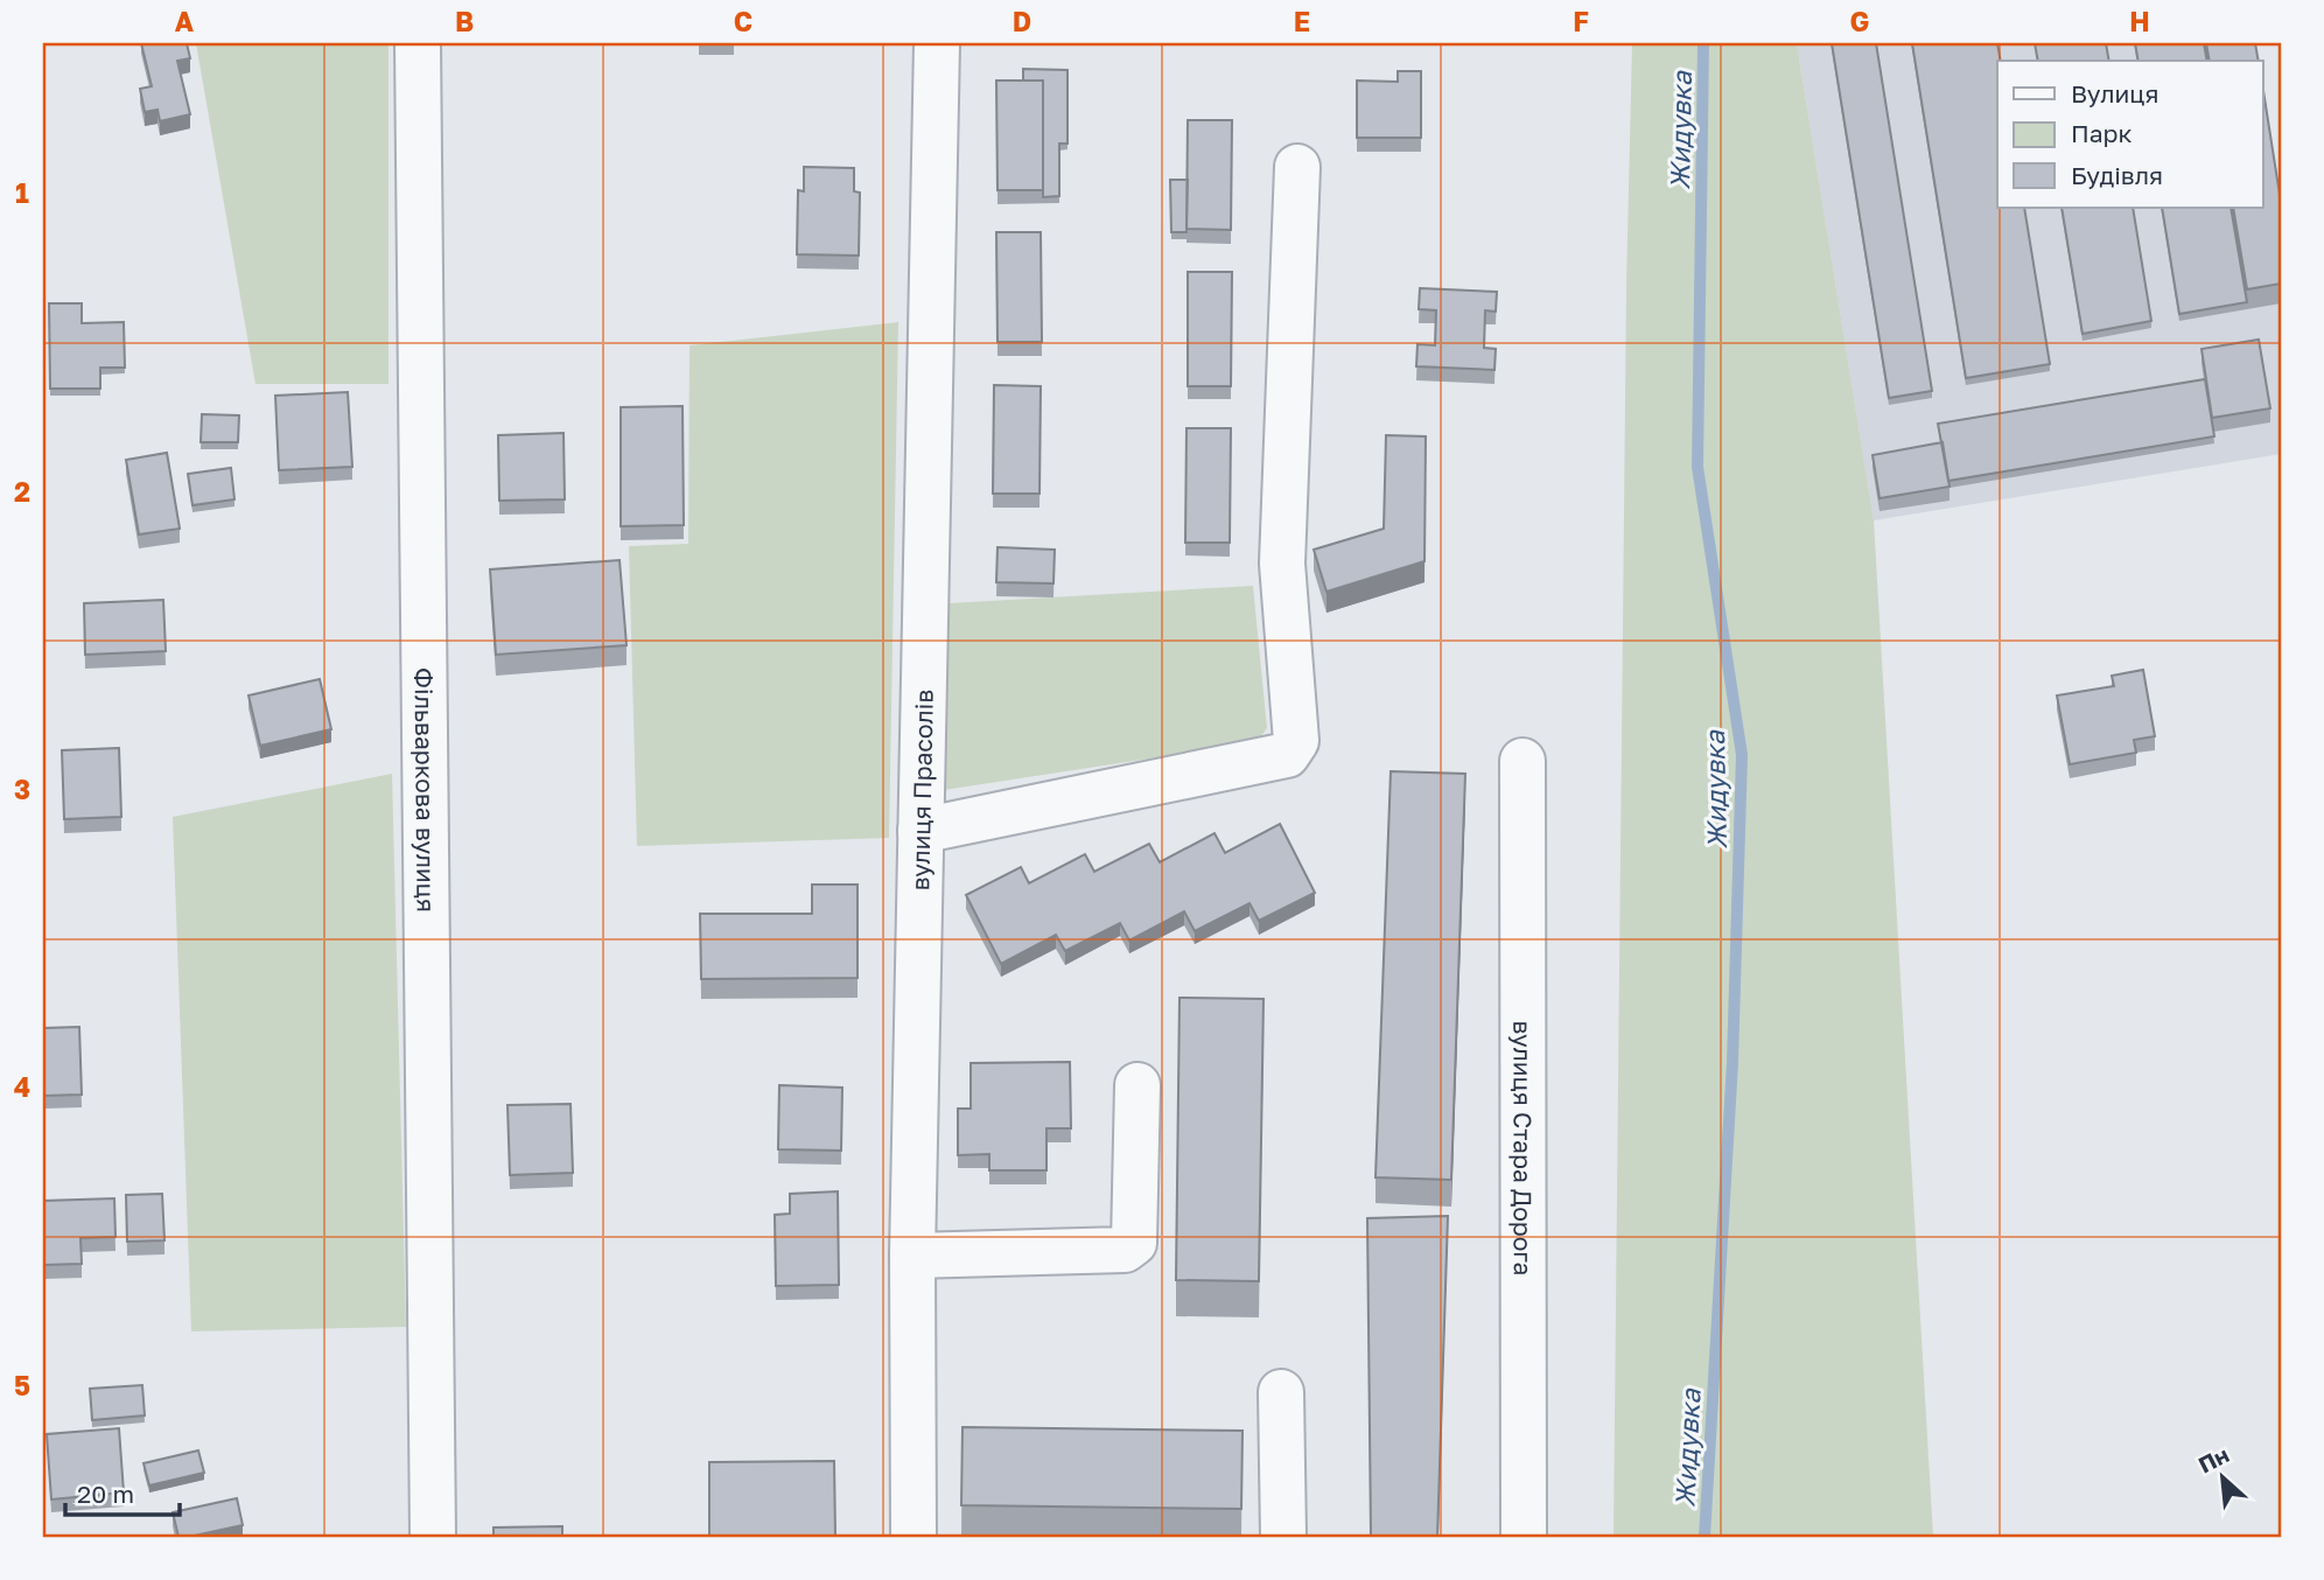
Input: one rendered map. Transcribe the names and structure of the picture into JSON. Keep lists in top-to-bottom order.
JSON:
{
  "streets": {
    "street": ["Фільваркова вулиця", "вулиця Прасолів", "вулиця Стара Дорога"]
  },
  "water": ["Жидувка"],
  "legend": ["Вулиця", "Парк", "Будівля"],
  "scale_bar": "20 m",
  "north": "top left",
  "grid": {
    "columns": [
      "A",
      "B",
      "C",
      "D",
      "E",
      "F",
      "G",
      "H"
    ],
    "rows": [
      "1",
      "2",
      "3",
      "4",
      "5"
    ]
  }
}
